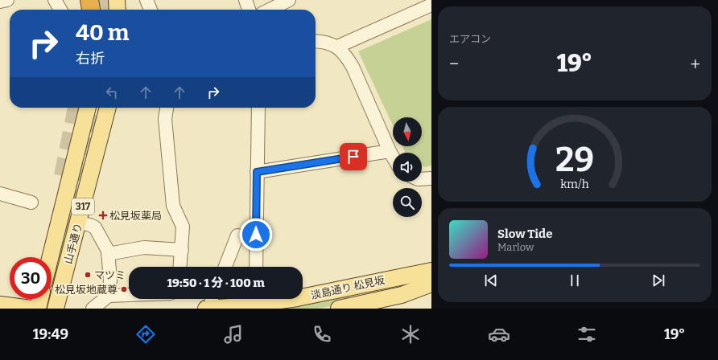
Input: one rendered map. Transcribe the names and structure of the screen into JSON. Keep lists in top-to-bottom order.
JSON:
{
  "streets": {
    "main road": ["317", "山手通り", "淡島通り 松見坂"]
  },
  "places": {
    "health": ["松見坂薬局"],
    "other": ["マツミ", "松見坂地蔵尊"]
  },
  "north": "bottom",
  "page": {
    "tile": "エアコン",
    "turn": ["40 m", "右折"],
    "heat": ["−", "19°", "+"],
    "song": ["Slow Tide", "Marlow"],
    "limit": "30",
    "trip": "19:50 · 1 分 · 100 m",
    "tabs": ["19:49", "19°"],
    "gauge": ["29", "km/h"]
  }
}
